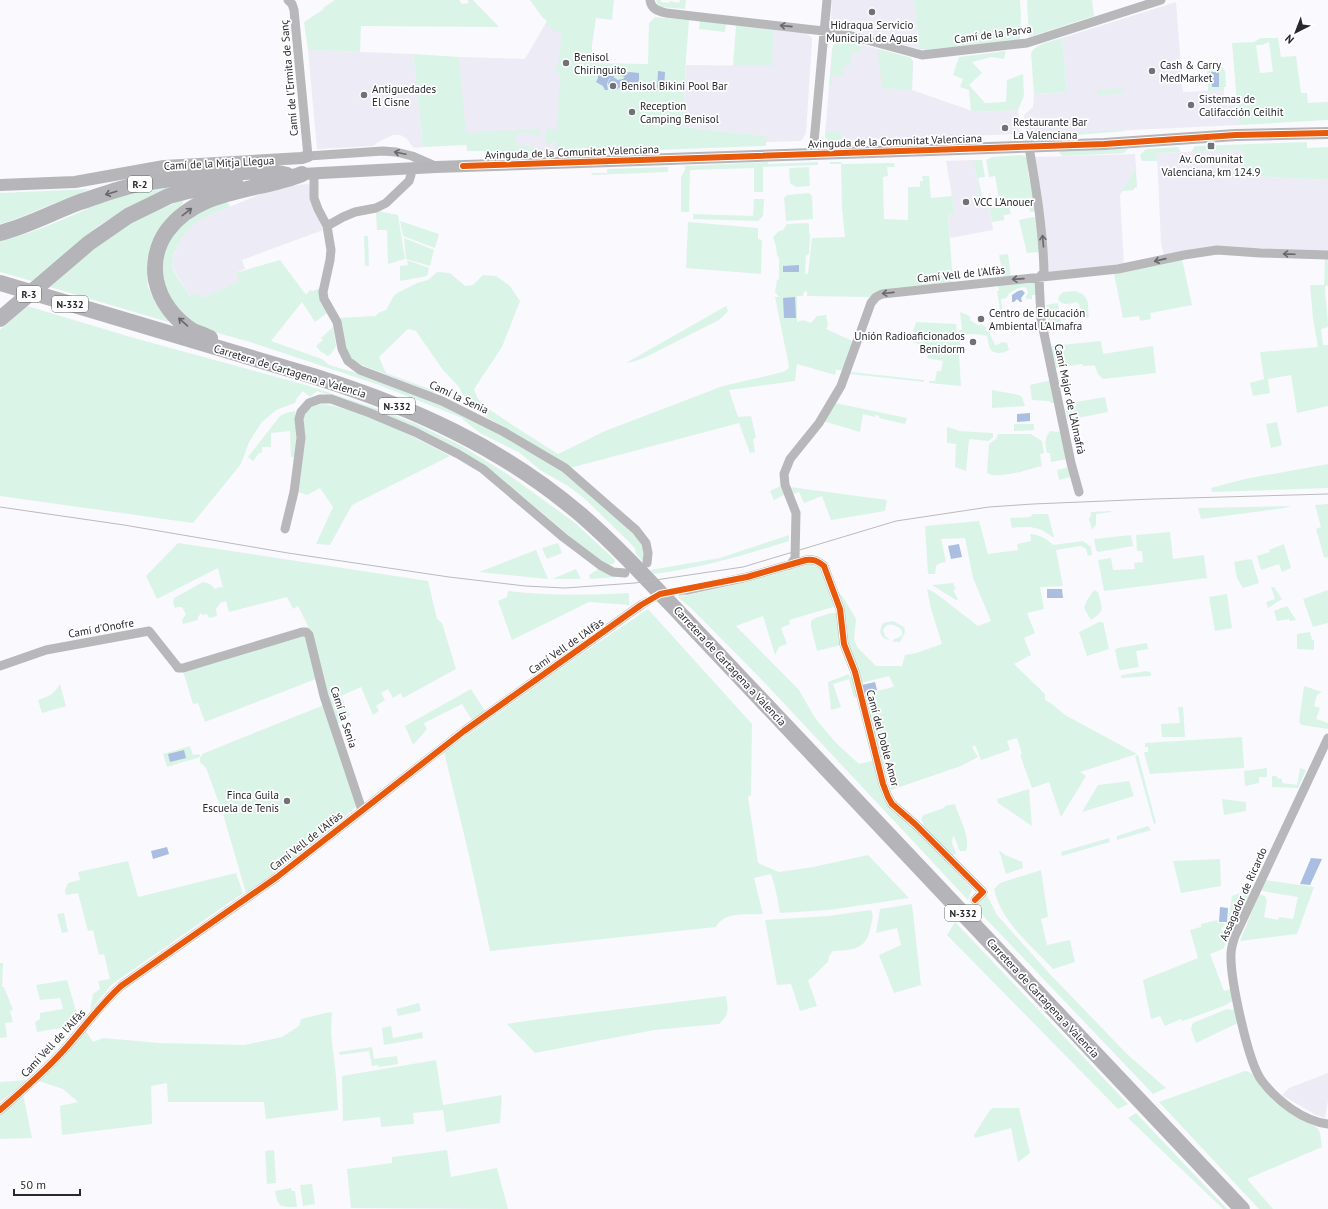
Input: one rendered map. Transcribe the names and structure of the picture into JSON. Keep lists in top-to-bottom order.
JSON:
{
  "streets": {
    "highway": [
      "R-2",
      "R-3",
      "N-332",
      "Carretera de Cartagena a Valencia"
    ],
    "main road": ["Avinguda de la Comunitat Valenciana", "Camí de la Mitja Llegua"],
    "street": [
      "Camí de la Parva",
      "Camí de l'Ermita de Sanç",
      "Camí Vell de l'Alfàs",
      "Camí la Senia",
      "Camí Major de L'Almafrà",
      "Camí d'Onofre",
      "Camí del Doble Amor",
      "Assagador de Ricardo"
    ]
  },
  "crossings": [
    ["Camí de l'Ermita de Sanç", "Camí de la Mitja Llegua"],
    ["Avinguda de la Comunitat Valenciana", "Camí de la Mitja Llegua"],
    ["Avinguda de la Comunitat Valenciana", "R-2"],
    ["Avinguda de la Comunitat Valenciana", "R-3"],
    ["Avinguda de la Comunitat Valenciana", "Camí la Senia"],
    ["Avinguda de la Comunitat Valenciana", "Camí Major de L'Almafrà"],
    ["R-2", "R-3"],
    ["R-2", "Camí la Senia"],
    ["Camí Vell de l'Alfàs", "Camí la Senia"],
    ["Camí Vell de l'Alfàs", "Camí Major de L'Almafrà"],
    ["R-3", "Camí la Senia"],
    ["Camí la Senia", "Camí d'Onofre"]
  ],
  "one_way": ["Camí Vell de l'Alfàs", "Camí Major de L'Almafrà"],
  "places": {
    "other": [
      "Hidraqua Servicio Municipal de Aguas",
      "Benisol Chiringuito",
      "Cash & Carry MedMarket",
      "Benisol Bikini Pool Bar",
      "Antiguedades El Cisne",
      "Sistemas de Califacción Ceilhit",
      "Reception Camping Benisol",
      "Restaurante Bar La Valenciana",
      "VCC L'Anouer",
      "Centro de Educación Ambiental L'Almafra",
      "Unión Radioaficionados Benidorm",
      "Finca Guila Escuela de Tenis"
    ],
    "transit": ["Av. Comunitat Valenciana, km 124.9"]
  },
  "scale_bar": "50 m",
  "north": "bottom left"
}
